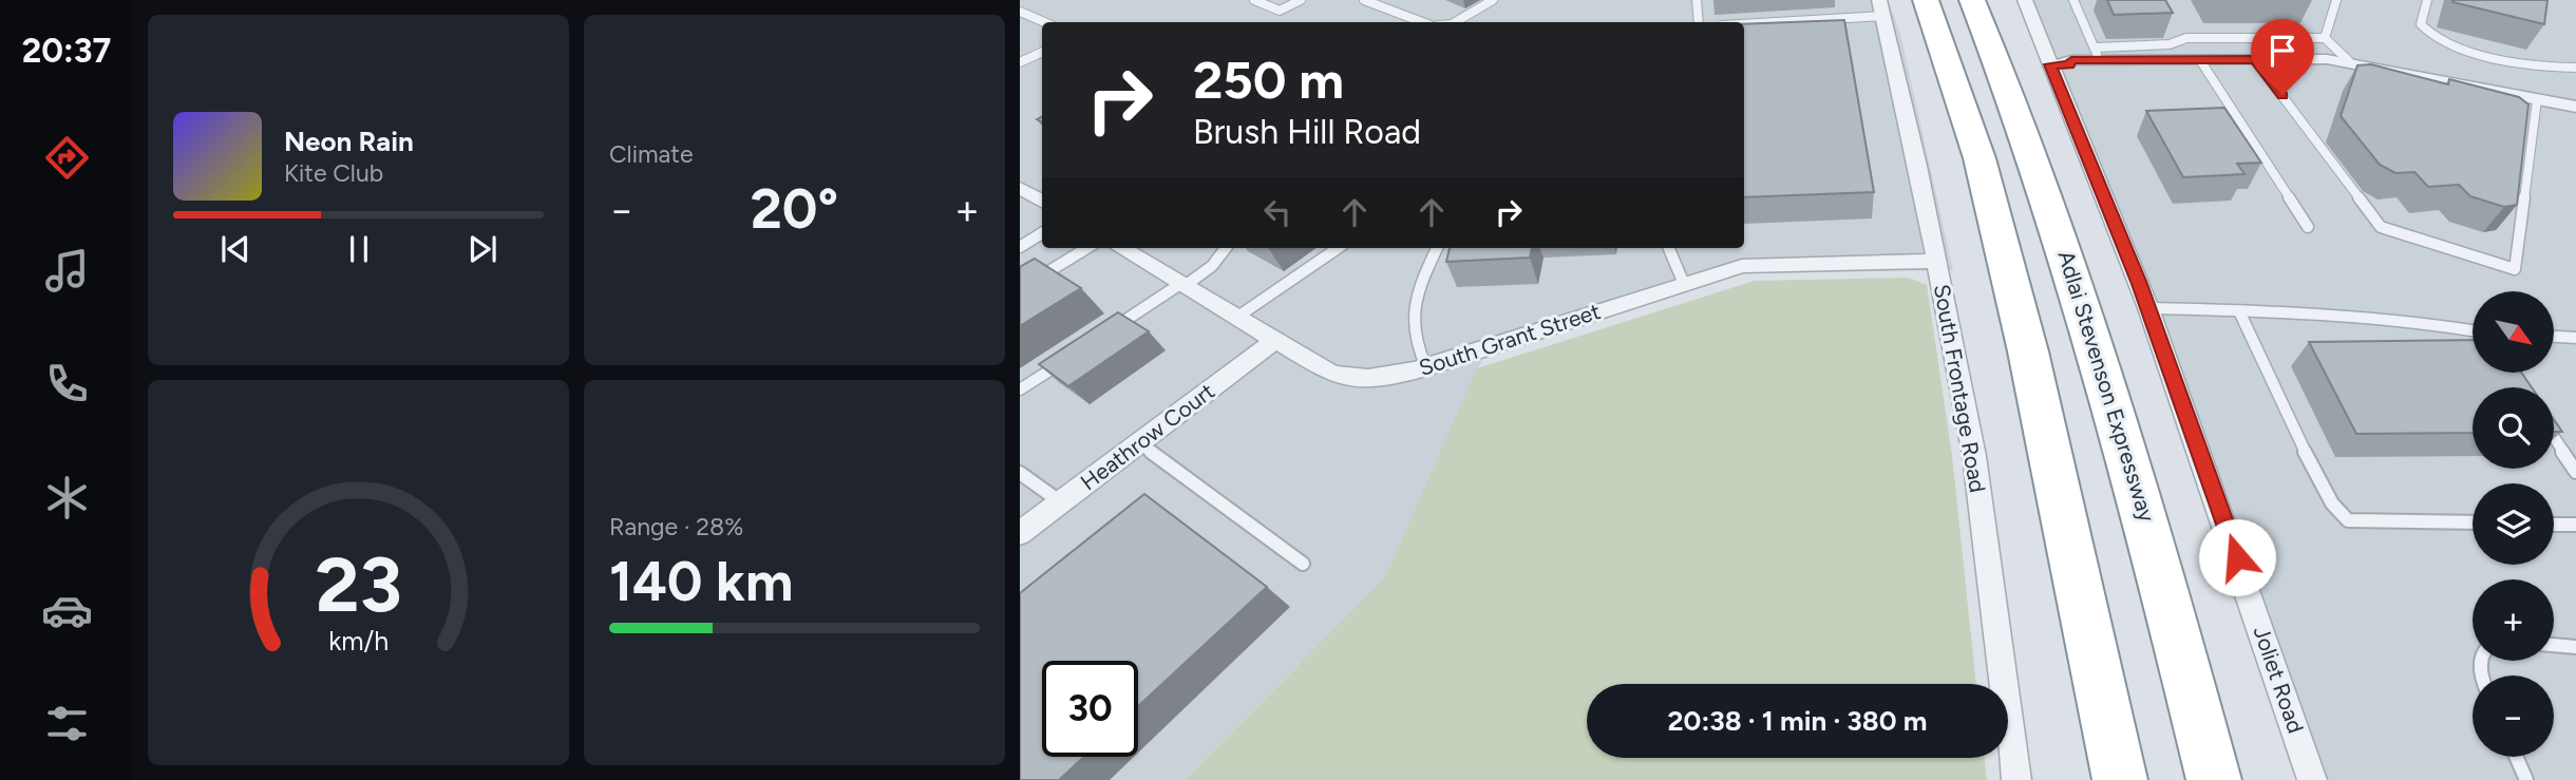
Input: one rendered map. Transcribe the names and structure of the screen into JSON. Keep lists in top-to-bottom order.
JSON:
{
  "streets": {
    "highway": ["Adlai Stevenson Expressway"],
    "street": [
      "South Grant Street",
      "South Frontage Road",
      "Heathrow Court",
      "Joliet Road"
    ]
  },
  "crossings": [
    ["South Grant Street", "South Frontage Road"],
    ["South Grant Street", "Heathrow Court"]
  ],
  "north": "bottom right",
  "page": {
    "tabs": "20:37",
    "tile": [
      "Climate",
      ["Range · 28%", "140 km"]
    ],
    "turn": ["250 m", "Brush Hill Road"],
    "song": ["Neon Rain", "Kite Club"],
    "heat": ["−", "20°", "+"],
    "map_buttons": ["+", "−"],
    "limit": "30",
    "trip": "20:38 · 1 min · 380 m",
    "gauge": ["23", "km/h"]
  }
}
